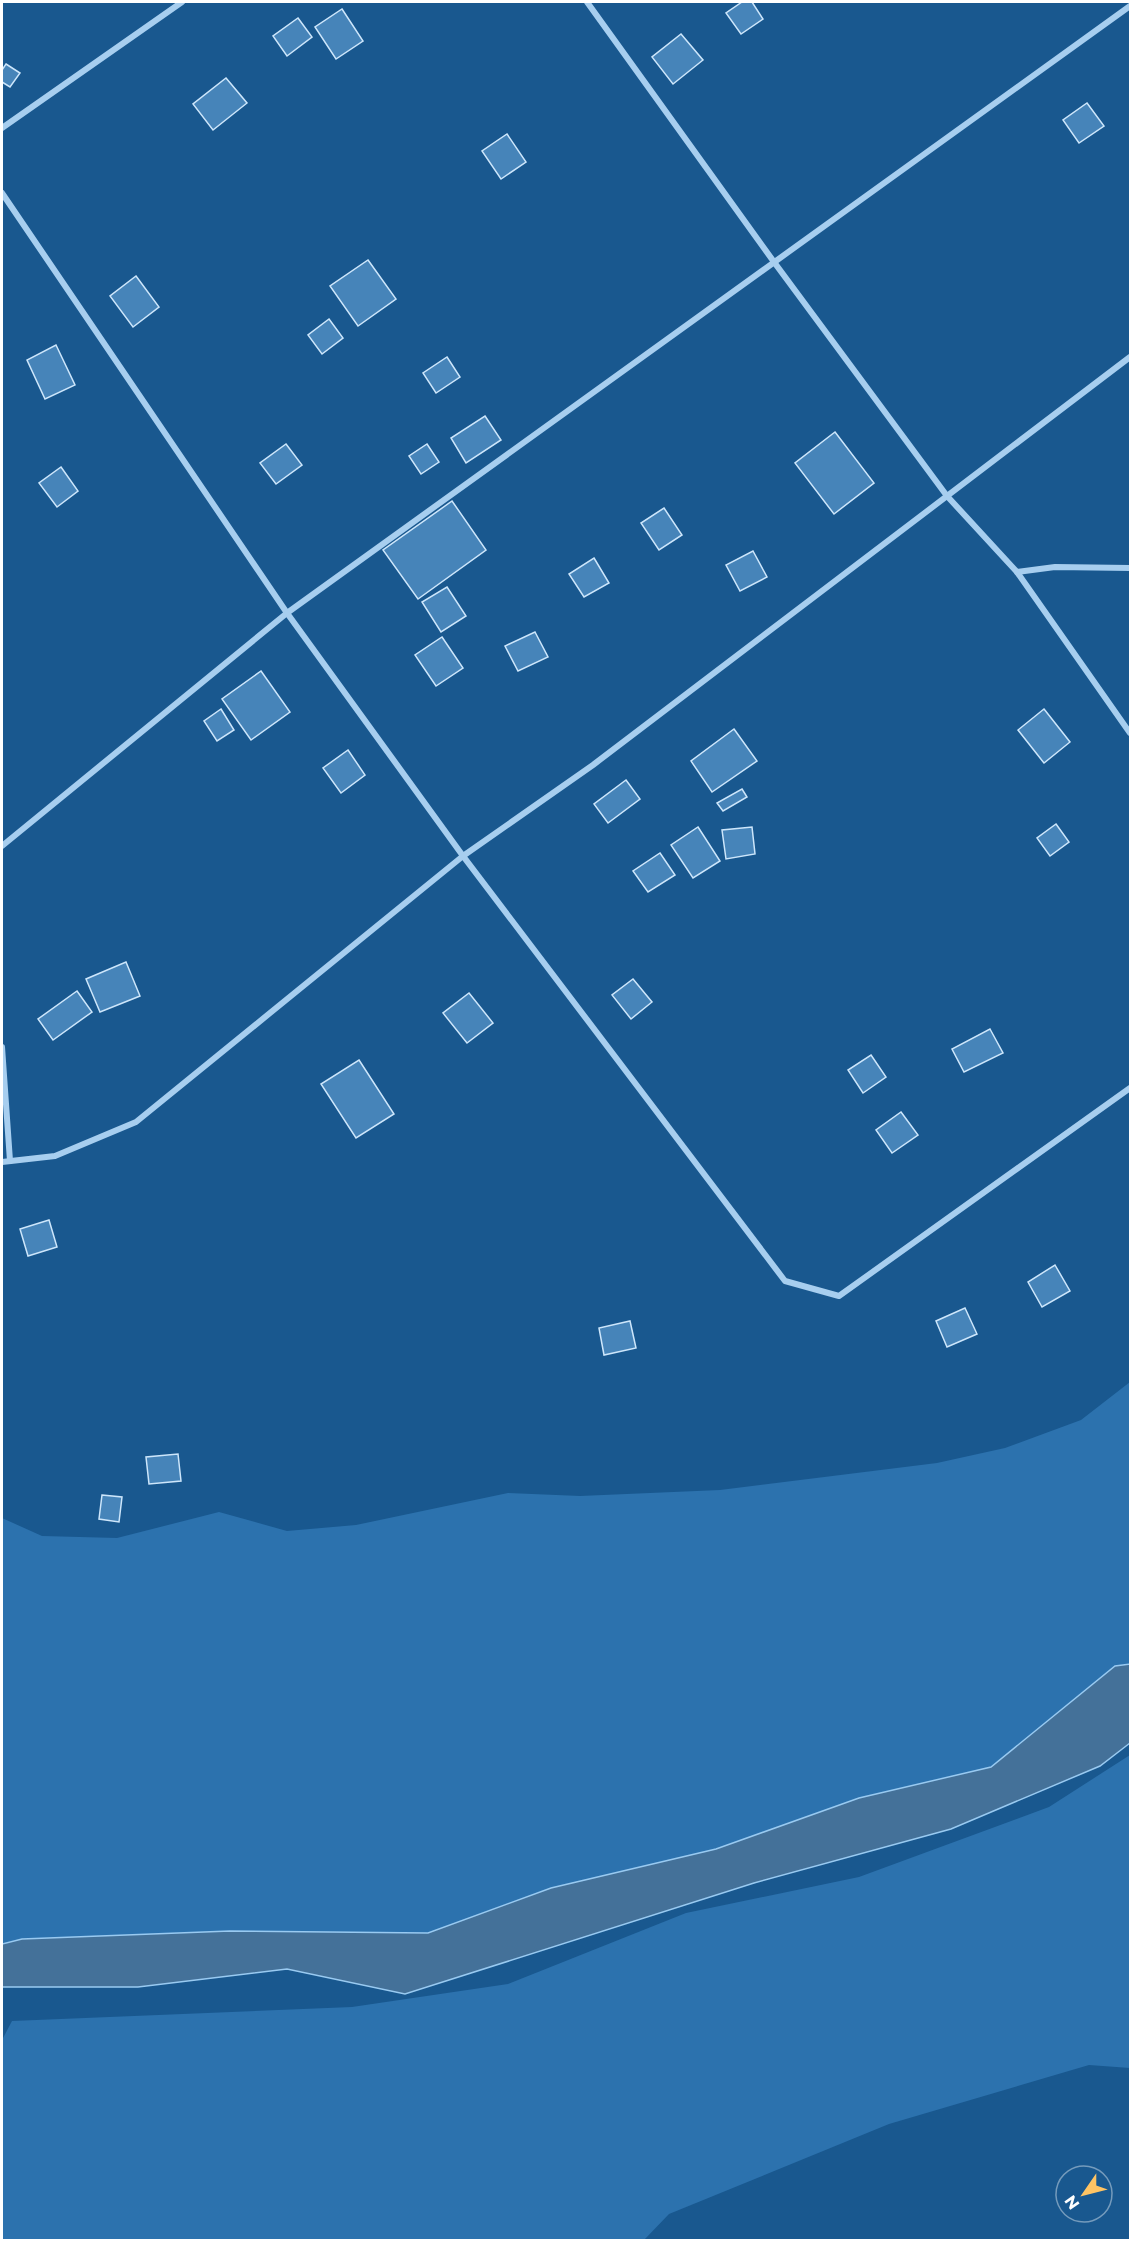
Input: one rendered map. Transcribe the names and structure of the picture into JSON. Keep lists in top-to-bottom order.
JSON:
{
  "north": "bottom left"
}
